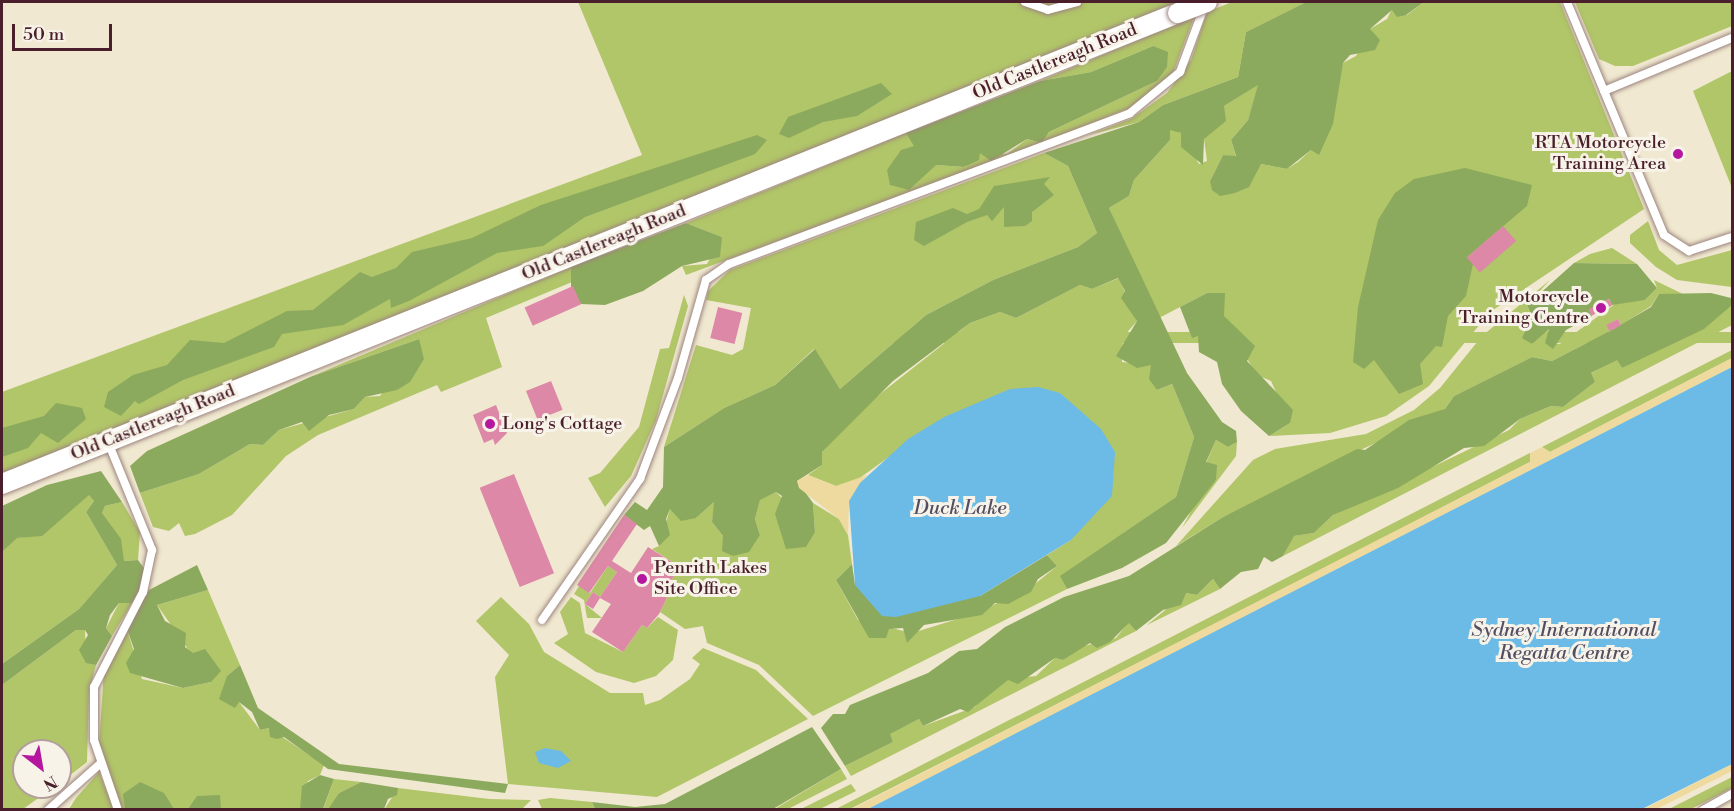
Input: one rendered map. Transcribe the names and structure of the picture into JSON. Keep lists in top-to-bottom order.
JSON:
{
  "streets": {
    "street": ["Old Castlereagh Road"]
  },
  "water": ["Duck Lake", "Sydney International Regatta Centre"],
  "places": [
    "RTA Motorcycle Training Area",
    "Motorcycle Training Centre",
    "Long's Cottage",
    "Penrith Lakes Site Office"
  ],
  "scale_bar": "50 m",
  "north": "bottom right"
}
